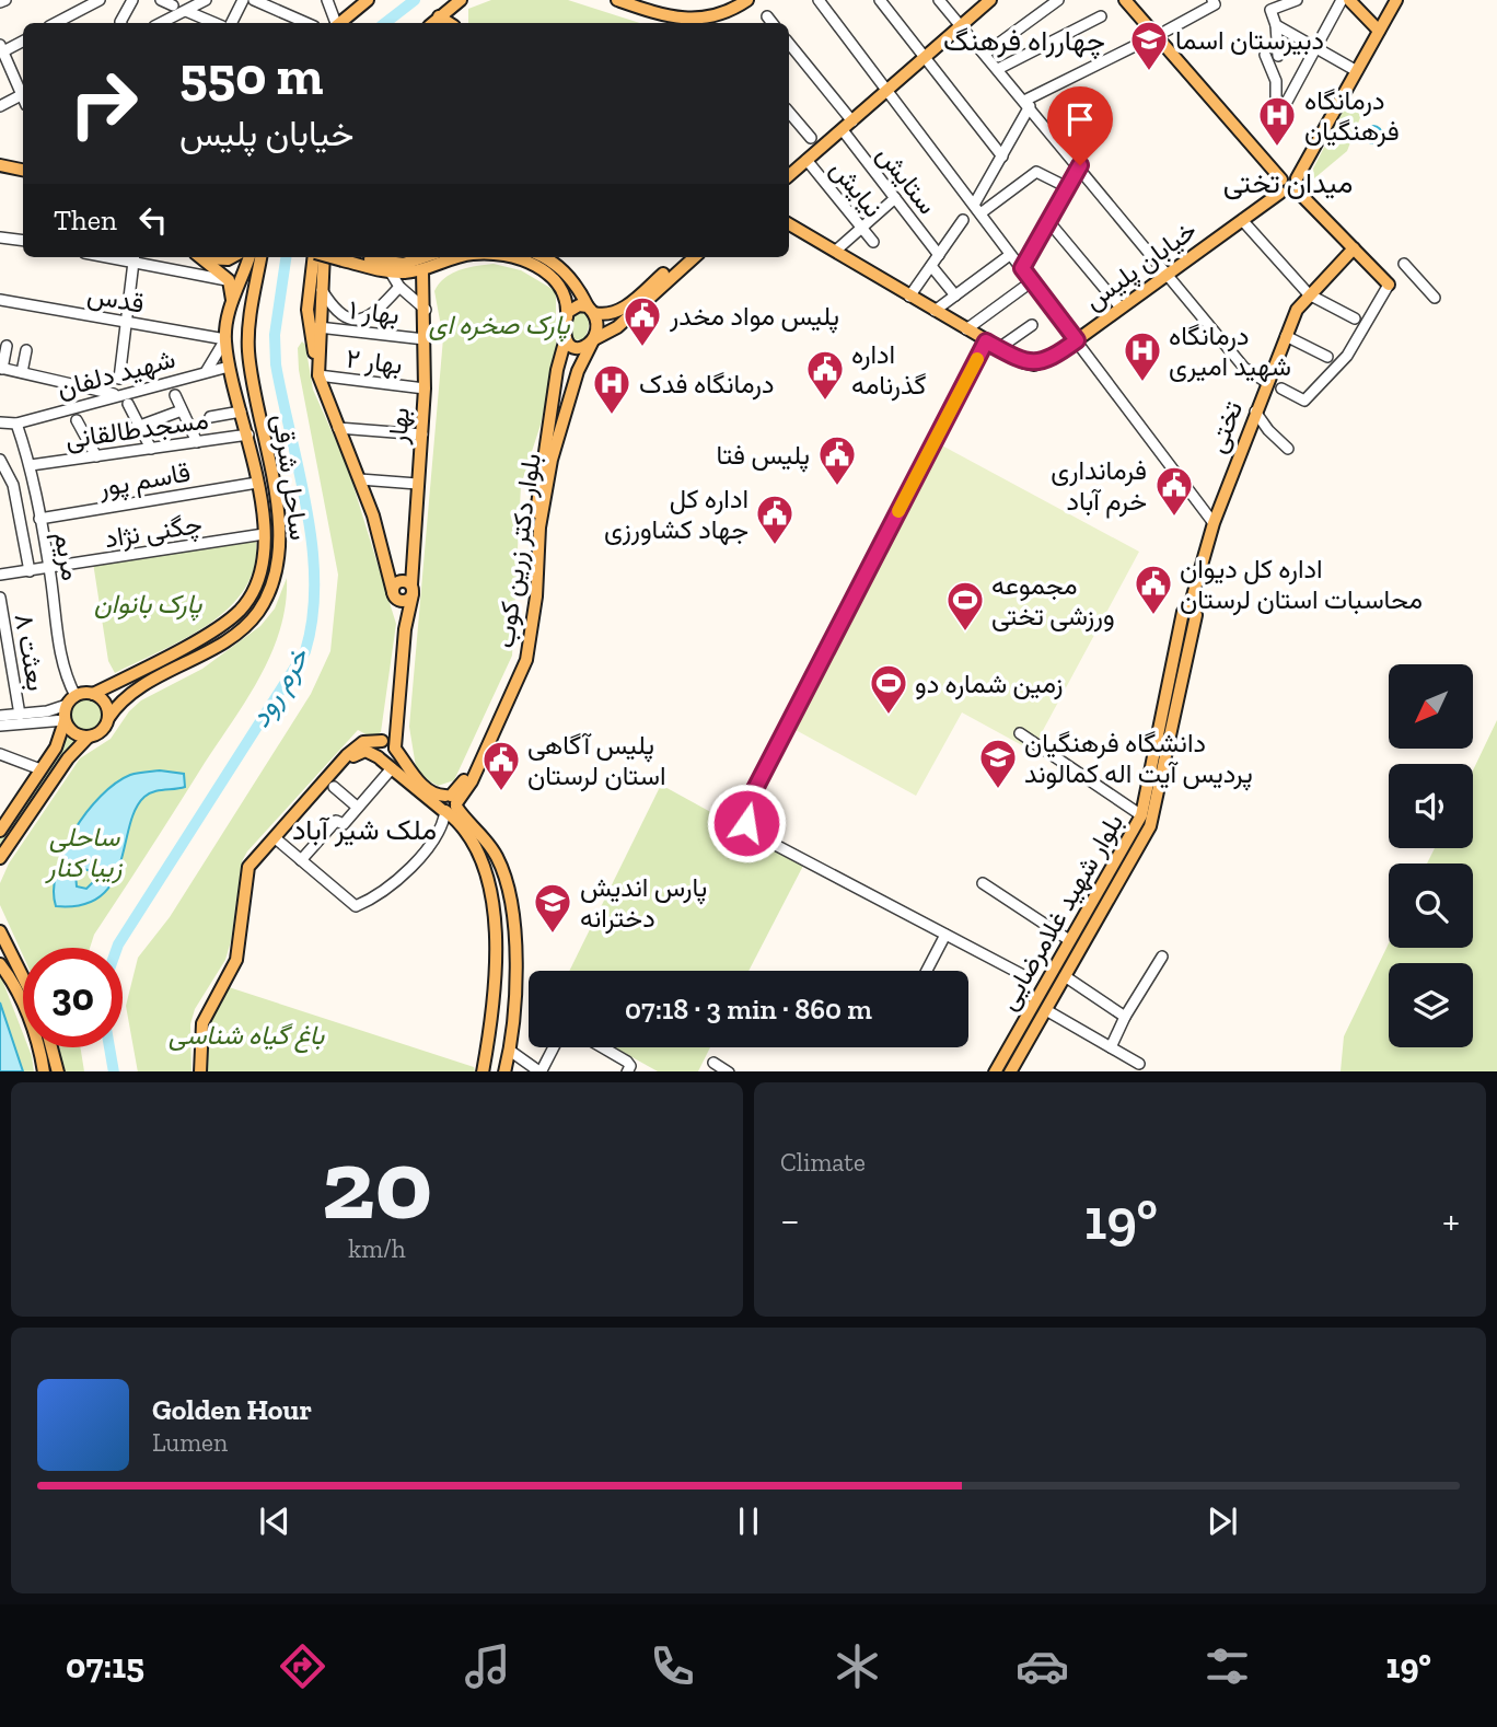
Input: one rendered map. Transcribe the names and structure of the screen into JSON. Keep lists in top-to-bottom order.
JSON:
{
  "streets": {
    "main road": [
      "خیابان پلیس",
      "بهار",
      "تختی",
      "ساحل شرقی",
      "بلوار دکتر زرین کوب",
      "بلوار شهید غلامرضایی"
    ],
    "street": [
      "ستایش",
      "نیایش",
      "قدس",
      "بهار ۱",
      "بهار ۲",
      "شهید دلفان",
      "مسجدطالقانی",
      "قاسم پور",
      "چگنی نژاد",
      "مریم",
      "بعثت ۸"
    ]
  },
  "crossings": [
    ["قدس", "شهید دلفان"],
    ["بهار ۱", "بهار"],
    ["بهار ۲", "بهار"],
    ["شهید دلفان", "مریم"],
    ["تختی", "بلوار شهید غلامرضایی"],
    ["مسجدطالقانی", "مریم"],
    ["ساحل شرقی", "مریم"],
    ["قاسم پور", "مریم"],
    ["چگنی نژاد", "مریم"]
  ],
  "districts": ["چهارراه فرهنگ", "میدان تختی", "ملک شیر آباد"],
  "water": ["خرم رود"],
  "parks": [
    "پارک صخره ای",
    "پارک بانوان",
    "ساحلی زیبا کنار",
    "باغ گیاه شناسی"
  ],
  "places": {
    "school or university": ["دبیرستان اسما", "دانشگاه فرهنگیان پردیس آیت اله کمالوند", "پارس اندیش دخترانه"],
    "hospital": ["درمانگاه فرهنگیان", "درمانگاه شهید امیری", "درمانگاه فدک"],
    "public building": [
      "پلیس مواد مخدر",
      "اداره گذرنامه",
      "پلیس فتا",
      "فرمانداری خرم آباد",
      "اداره کل جهاد کشاورزی",
      "اداره کل دیوان محاسبات استان لرستان",
      "پلیس آگاهی استان لرستان"
    ],
    "sports": ["مجموعه ورزشی تختی", "زمین شماره دو"]
  },
  "north": "bottom left",
  "page": {
    "turn": ["550 m", "خیابان پلیس"],
    "then": "Then",
    "limit": "30",
    "trip": "07:18 · 3 min · 860 m",
    "tile": [
      ["20", "km/h"],
      "Climate"
    ],
    "heat": ["−", "19°", "+"],
    "song": ["Golden Hour", "Lumen"],
    "tabs": ["07:15", "19°"]
  }
}
